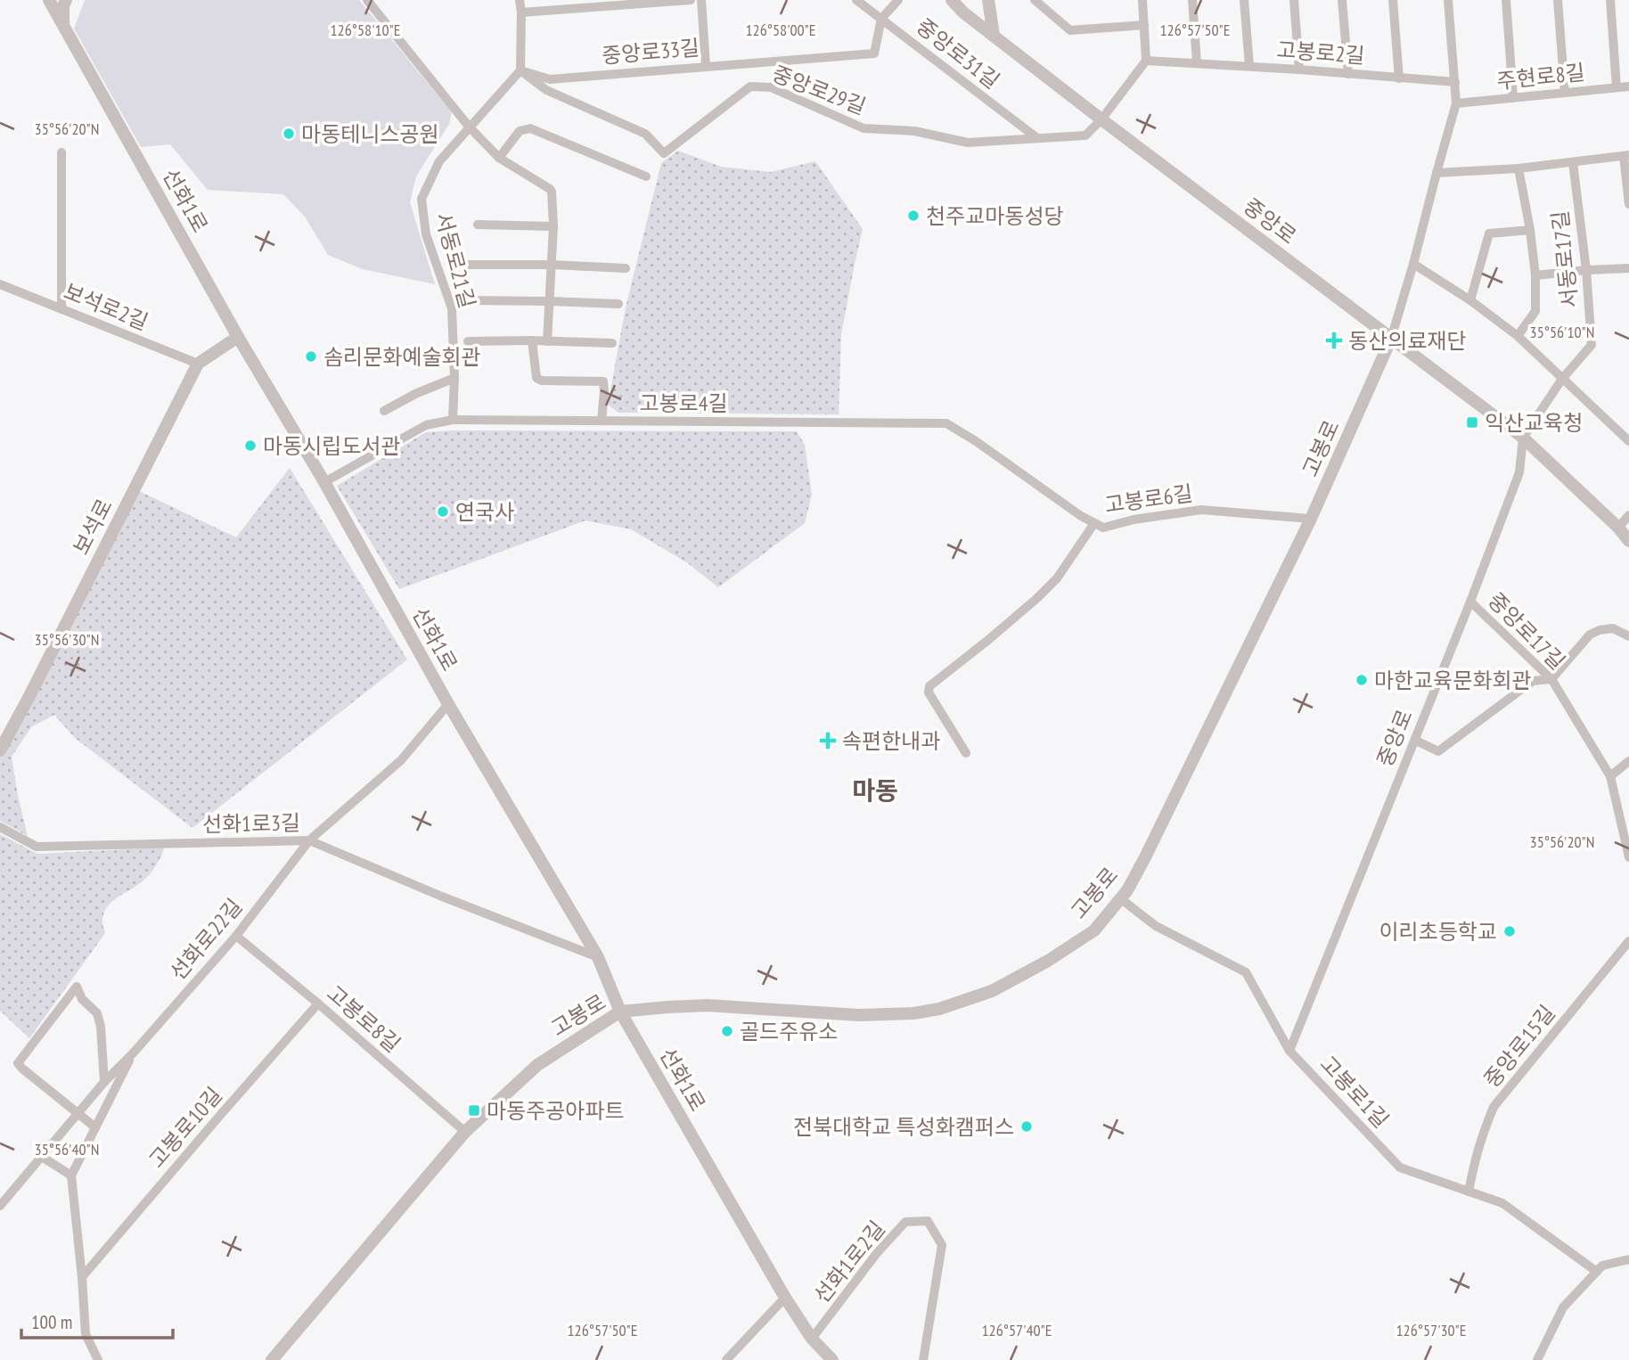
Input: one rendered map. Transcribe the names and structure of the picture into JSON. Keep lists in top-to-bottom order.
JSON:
{
  "streets": {
    "street": [
      "중앙로33길",
      "고봉로2길",
      "중앙로31길",
      "주현로8길",
      "중앙로29길",
      "선화1로",
      "중앙로",
      "서동로17길",
      "서동로21길",
      "보석로2길",
      "고봉로4길",
      "고봉로",
      "고봉로6길",
      "보석로",
      "중앙로17길",
      "선화1로3길",
      "선화로22길",
      "고봉로8길",
      "중앙로15길",
      "고봉로1길",
      "고봉로10길",
      "선화1로2길"
    ]
  },
  "crossings": [
    ["중앙로33길", "중앙로31길"],
    ["중앙로33길", "중앙로29길"],
    ["중앙로33길", "서동로21길"],
    ["고봉로2길", "중앙로29길"],
    ["고봉로2길", "고봉로"],
    ["중앙로31길", "중앙로29길"],
    ["주현로8길", "고봉로"],
    ["중앙로29길", "중앙로"],
    ["중앙로29길", "서동로21길"],
    ["선화1로", "고봉로4길"],
    ["선화1로", "고봉로"],
    ["선화1로", "보석로"],
    ["선화1로", "선화1로3길"],
    ["선화1로", "선화로22길"],
    ["선화1로", "선화1로2길"],
    ["중앙로", "서동로17길"],
    ["중앙로", "고봉로"],
    ["중앙로", "중앙로17길"],
    ["중앙로", "고봉로1길"],
    ["서동로21길", "고봉로4길"],
    ["보석로2길", "보석로"],
    ["고봉로4길", "고봉로6길"],
    ["고봉로", "고봉로6길"],
    ["고봉로", "고봉로8길"],
    ["고봉로", "고봉로1길"],
    ["선화1로3길", "선화로22길"],
    ["선화로22길", "고봉로8길"],
    ["고봉로8길", "고봉로10길"],
    ["중앙로15길", "고봉로1길"]
  ],
  "districts": ["마동"],
  "places": {
    "other": [
      "마동테니스공원",
      "천주교마동성당",
      "솜리문화예술회관",
      "마동시립도서관",
      "연국사",
      "마한교육문화회관",
      "이리초등학교",
      "골드주유소",
      "전북대학교 특성화캠퍼스"
    ],
    "health": ["동산의료재단", "속편한내과"],
    "transit": ["익산교육청", "마동주공아파트"]
  },
  "scale_bar": "100 m",
  "coordinates": [
    "126°58'10\"E",
    "126°58'00\"E",
    "126°57'50\"E",
    "35°56'20\"N",
    "35°56'10\"N",
    "35°56'30\"N",
    "35°56'40\"N",
    "126°57'40\"E",
    "126°57'30\"E"
  ]
}
